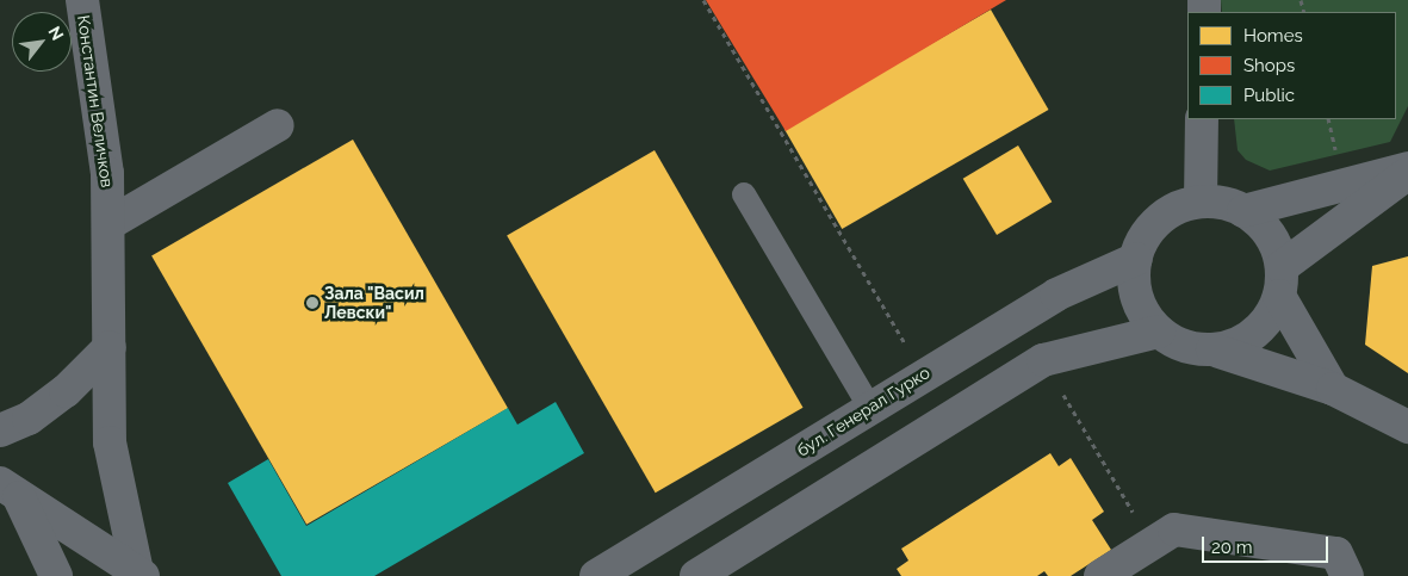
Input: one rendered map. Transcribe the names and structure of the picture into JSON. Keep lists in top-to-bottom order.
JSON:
{
  "streets": {
    "street": ["Константин Величков", "бул. Генерал Гурко"]
  },
  "places": ["Зала \"Васил Левски\""],
  "legend": ["Homes", "Shops", "Public"],
  "scale_bar": "20 m",
  "north": "top right"
}
